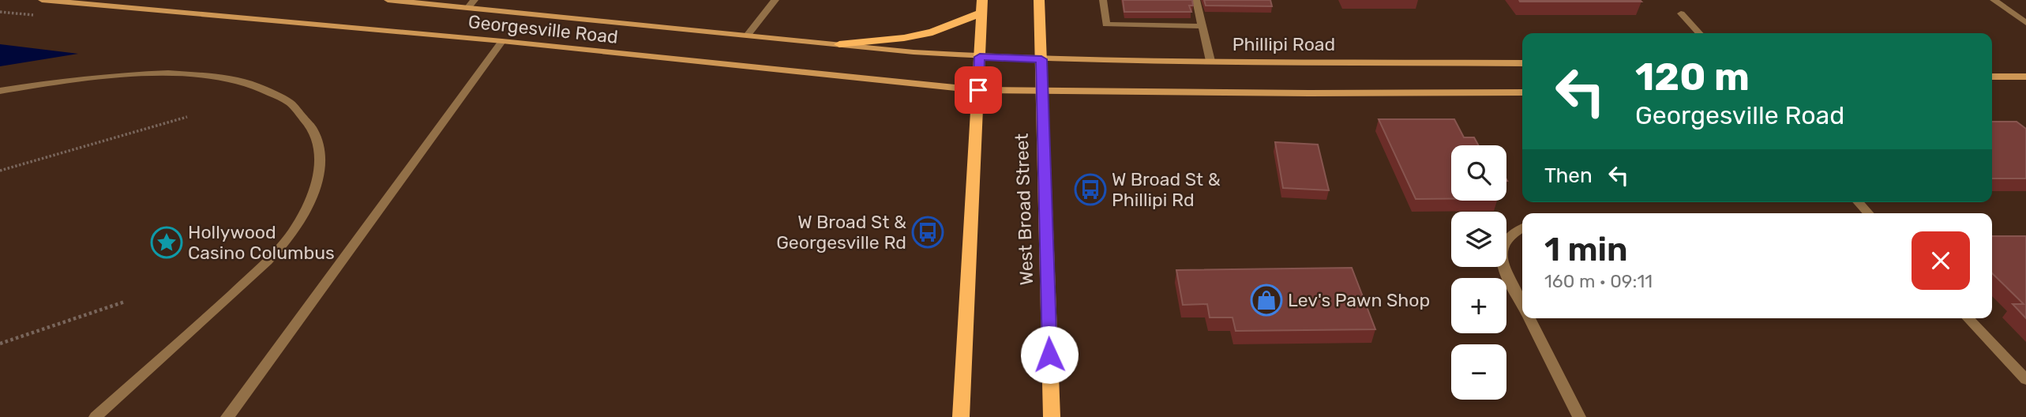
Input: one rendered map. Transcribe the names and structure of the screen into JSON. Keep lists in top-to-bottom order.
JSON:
{
  "streets": {
    "main road": ["Georgesville Road", "Phillipi Road", "West Broad Street"]
  },
  "crossings": [
    ["Georgesville Road", "Phillipi Road"],
    ["Georgesville Road", "West Broad Street"],
    ["Phillipi Road", "West Broad Street"]
  ],
  "places": {
    "bus stop": ["W Broad St & Phillipi Rd", "W Broad St & Georgesville Rd"],
    "place": ["Hollywood Casino Columbus"],
    "shop": ["Lev's Pawn Shop"]
  },
  "page": {
    "turn": ["120 m", "Georgesville Road"],
    "map_buttons": ["+", "−"],
    "then": "Then",
    "heading": ["1 min", "160 m · 09:11"]
  }
}
